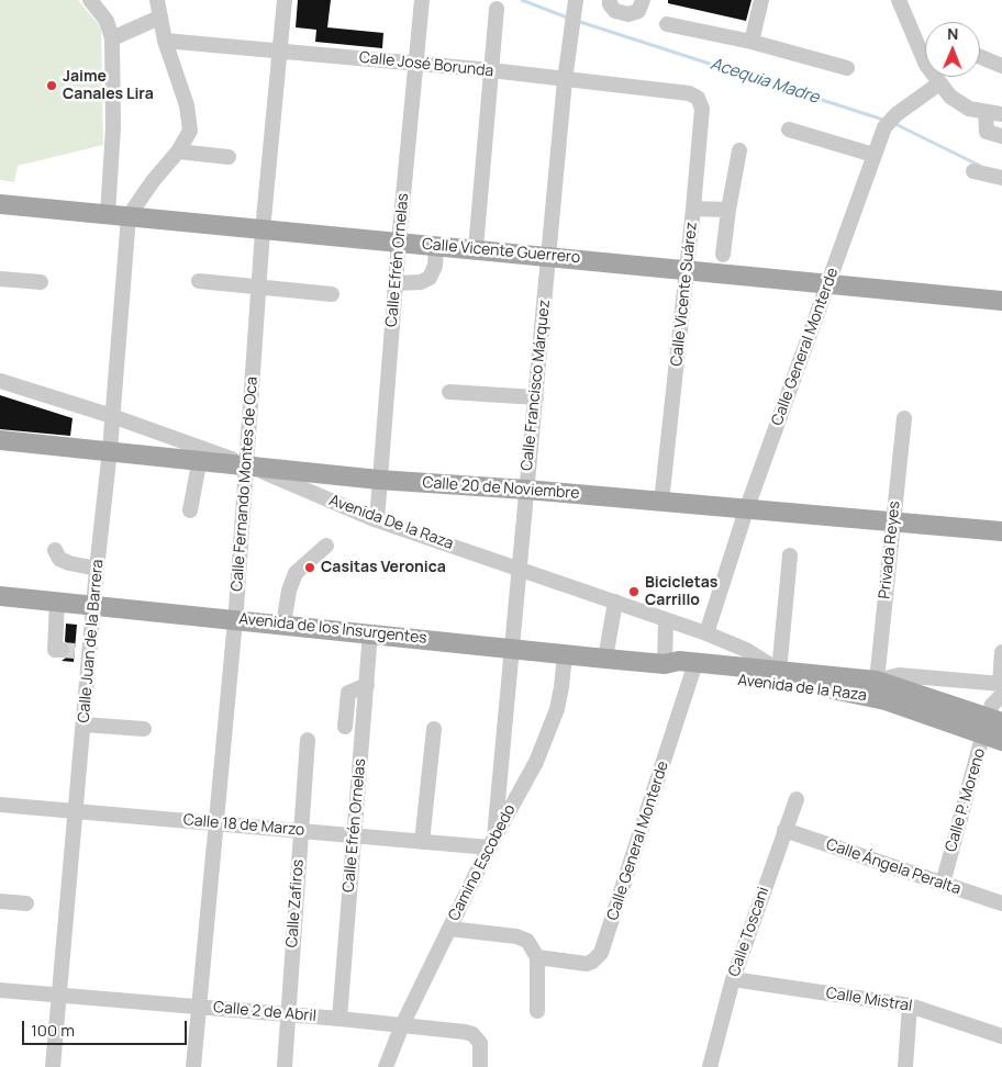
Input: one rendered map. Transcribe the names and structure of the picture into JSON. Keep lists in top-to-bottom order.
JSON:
{
  "streets": {
    "main road": [
      "Calle Vicente Guerrero",
      "Calle 20 de Noviembre",
      "Avenida de los Insurgentes",
      "Avenida de la Raza"
    ],
    "street": [
      "Calle José Borunda",
      "Calle Efrén Ornelas",
      "Calle Vicente Suárez",
      "Calle General Monterde",
      "Calle Francisco Márquez",
      "Calle Fernando Montes de Oca",
      "Avenida De la Raza",
      "Privada Reyes",
      "Calle Juan de la Barrera",
      "Calle P. Moreno",
      "Calle 18 de Marzo",
      "Camino Escobedo",
      "Calle Ángela Peralta",
      "Calle Zafiros",
      "Calle Toscani",
      "Calle Mistral",
      "Calle 2 de Abril"
    ]
  },
  "crossings": [
    ["Calle José Borunda", "Calle Efrén Ornelas"],
    ["Calle José Borunda", "Calle Vicente Suárez"],
    ["Calle José Borunda", "Calle Francisco Márquez"],
    ["Calle José Borunda", "Calle Fernando Montes de Oca"],
    ["Calle Vicente Guerrero", "Calle Efrén Ornelas"],
    ["Calle Vicente Guerrero", "Calle Vicente Suárez"],
    ["Calle Vicente Guerrero", "Calle General Monterde"],
    ["Calle Vicente Guerrero", "Calle Francisco Márquez"],
    ["Calle Vicente Guerrero", "Calle Fernando Montes de Oca"],
    ["Calle Vicente Guerrero", "Calle Juan de la Barrera"],
    ["Calle Efrén Ornelas", "Calle 20 de Noviembre"],
    ["Calle Efrén Ornelas", "Avenida De la Raza"],
    ["Calle Efrén Ornelas", "Avenida de los Insurgentes"],
    ["Calle Efrén Ornelas", "Calle 18 de Marzo"],
    ["Calle Efrén Ornelas", "Calle 2 de Abril"],
    ["Calle Vicente Suárez", "Calle 20 de Noviembre"],
    ["Calle General Monterde", "Calle 20 de Noviembre"],
    ["Calle General Monterde", "Avenida De la Raza"],
    ["Calle General Monterde", "Avenida de los Insurgentes"],
    ["Calle General Monterde", "Avenida de la Raza"],
    ["Calle Francisco Márquez", "Calle 20 de Noviembre"],
    ["Calle Francisco Márquez", "Avenida De la Raza"],
    ["Calle Francisco Márquez", "Avenida de los Insurgentes"],
    ["Calle Francisco Márquez", "Calle 18 de Marzo"],
    ["Calle Francisco Márquez", "Camino Escobedo"],
    ["Calle Fernando Montes de Oca", "Calle 20 de Noviembre"],
    ["Calle Fernando Montes de Oca", "Avenida De la Raza"],
    ["Calle Fernando Montes de Oca", "Avenida de los Insurgentes"],
    ["Calle Fernando Montes de Oca", "Calle 18 de Marzo"],
    ["Calle Fernando Montes de Oca", "Calle 2 de Abril"],
    ["Calle 20 de Noviembre", "Avenida De la Raza"],
    ["Calle 20 de Noviembre", "Privada Reyes"],
    ["Calle 20 de Noviembre", "Calle Juan de la Barrera"],
    ["Avenida De la Raza", "Avenida de la Raza"],
    ["Privada Reyes", "Avenida de la Raza"],
    ["Avenida de los Insurgentes", "Calle Juan de la Barrera"],
    ["Avenida de los Insurgentes", "Avenida de la Raza"],
    ["Avenida de los Insurgentes", "Camino Escobedo"],
    ["Calle Juan de la Barrera", "Calle 18 de Marzo"],
    ["Calle Juan de la Barrera", "Calle 2 de Abril"],
    ["Avenida de la Raza", "Calle P. Moreno"],
    ["Calle P. Moreno", "Calle Ángela Peralta"],
    ["Calle 18 de Marzo", "Camino Escobedo"],
    ["Calle 18 de Marzo", "Calle Zafiros"],
    ["Camino Escobedo", "Calle 2 de Abril"],
    ["Calle Ángela Peralta", "Calle Toscani"],
    ["Calle Zafiros", "Calle 2 de Abril"],
    ["Calle Toscani", "Calle Mistral"]
  ],
  "water": ["Acequia Madre"],
  "places": ["Jaime Canales Lira", "Casitas Veronica", "Bicicletas Carrillo"],
  "scale_bar": "100 m",
  "north": "top"
}
